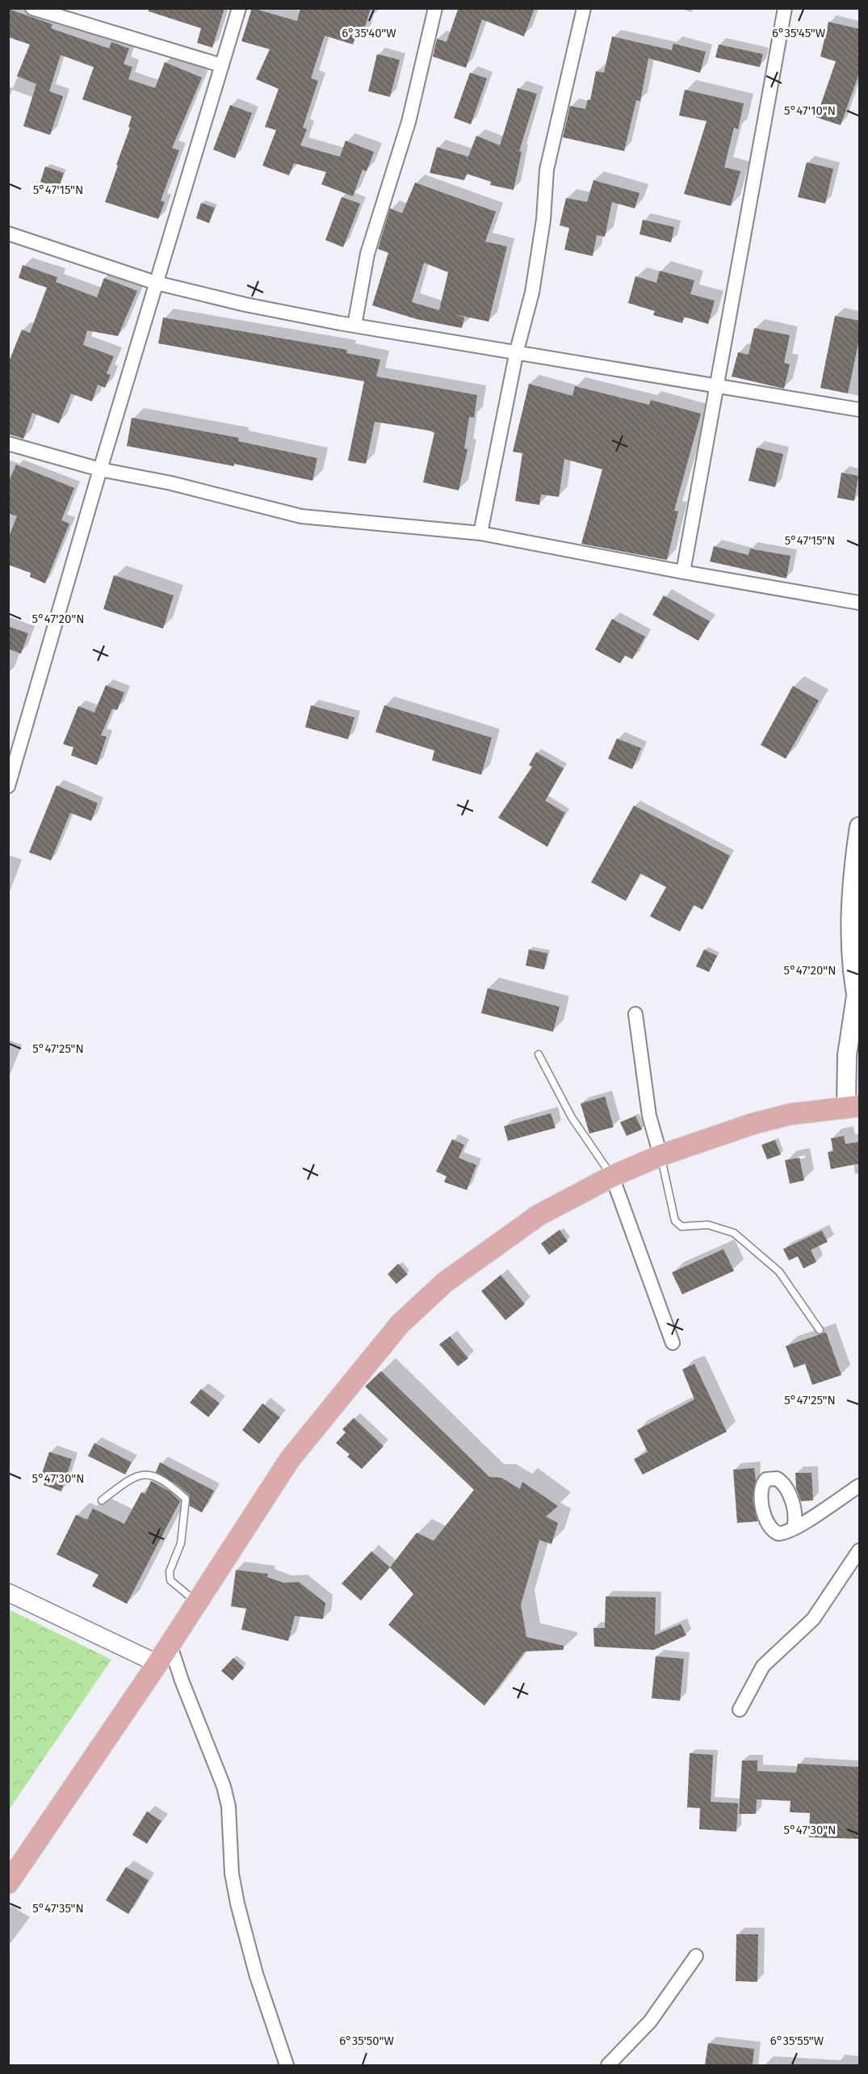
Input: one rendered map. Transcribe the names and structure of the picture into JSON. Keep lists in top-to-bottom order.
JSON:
{
  "coordinates": [
    "6°35'45\"W",
    "6°35'40\"W",
    "5°47'10\"N",
    "5°47'15\"N",
    "5°47'20\"N",
    "5°47'25\"N",
    "5°47'30\"N",
    "5°47'35\"N",
    "6°35'50\"W",
    "6°35'55\"W"
  ]
}
